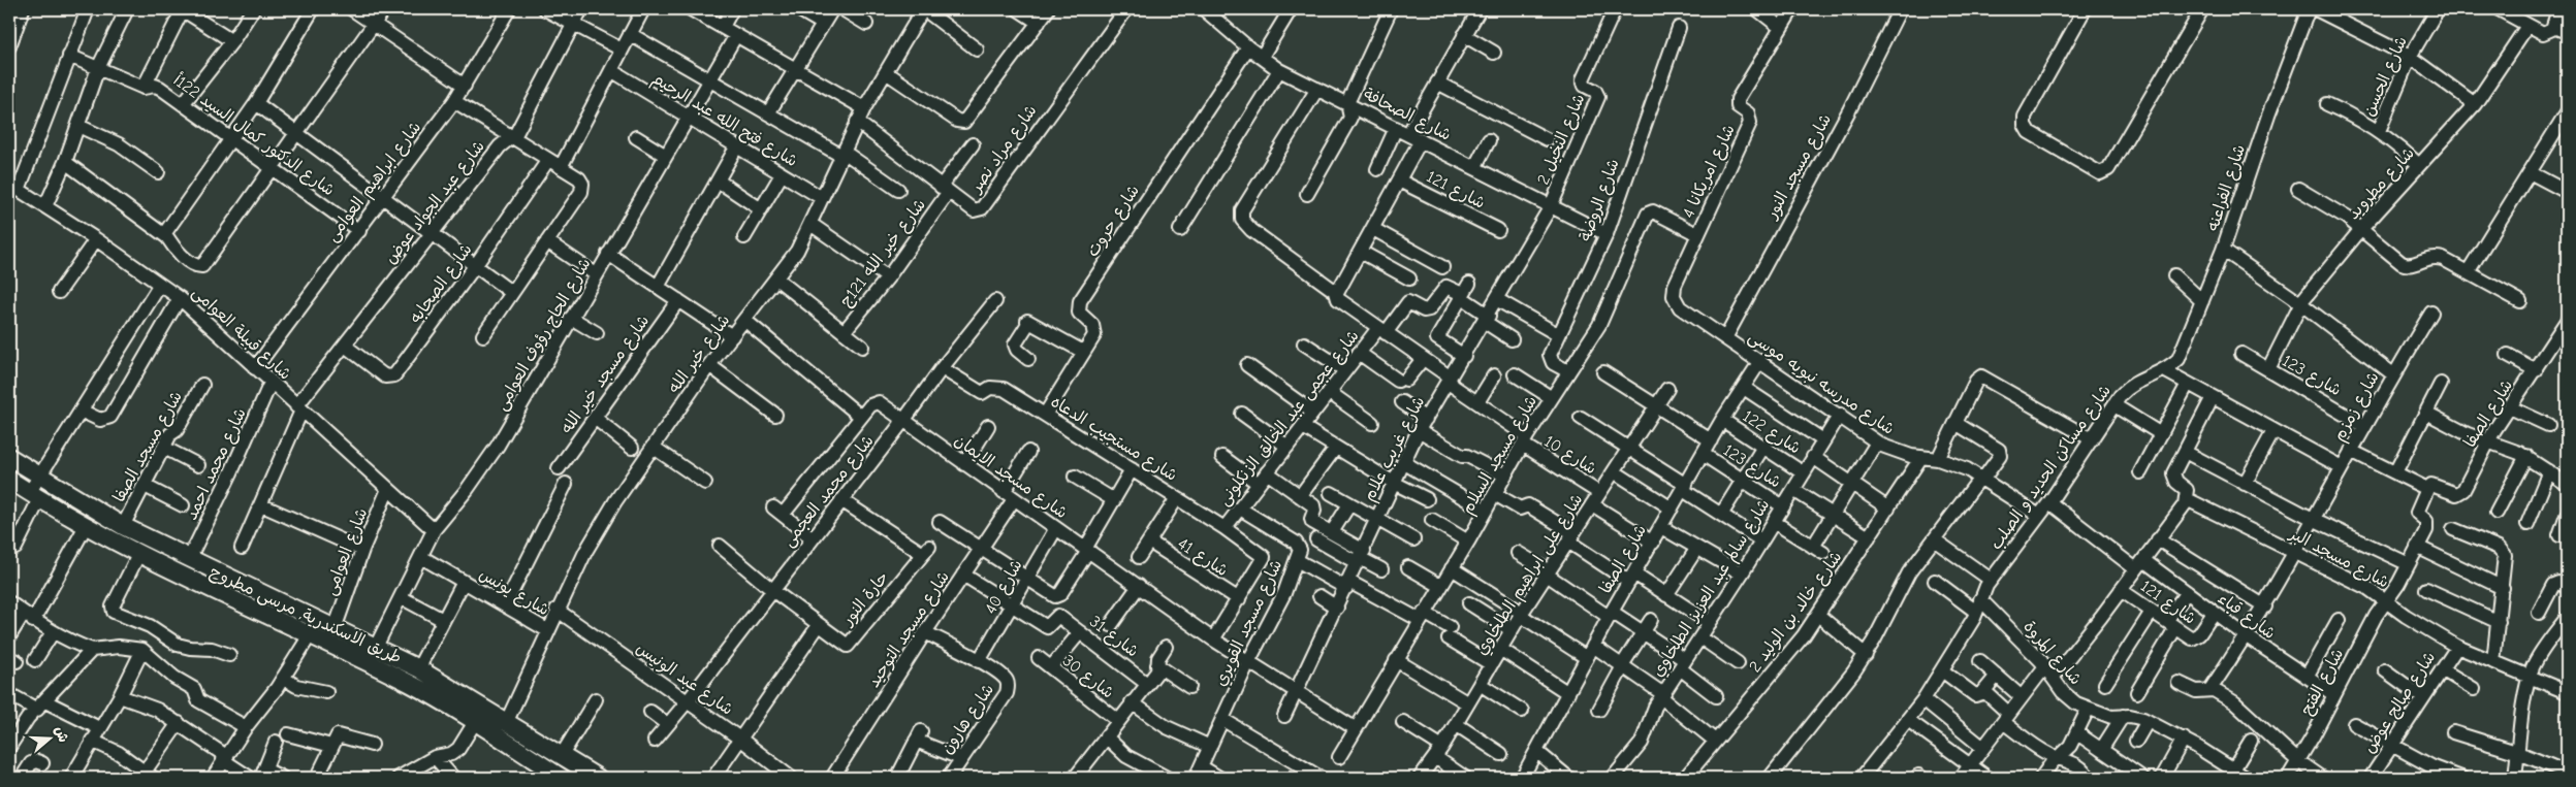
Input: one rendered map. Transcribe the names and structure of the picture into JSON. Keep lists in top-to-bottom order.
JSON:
{
  "streets": {
    "main road": ["طريق الاسكندرية, مرسى مطروح"],
    "street": [
      "شارع الحسن",
      "شارع الصحافة",
      "شارع فتح الله عبد الرحيم",
      "شارع الدكتور كمال السيد 122أ",
      "شارع النخيل 2",
      "شارع مراد نصر",
      "شارع مسجد النور",
      "شارع امريكانا 4",
      "شارع ابراهيم العوامى",
      "شارع مطرويد",
      "شارع الفراعنه",
      "شارع 121",
      "شارع الروضة",
      "شارع عبد الجواد عوض",
      "شارع حروت",
      "شارع خير الله 121ج",
      "شارع الصحابه",
      "شارع قبيلة العوامى",
      "شارع الحاج رؤوف العوامى",
      "شارع خير الله",
      "شارع مسجد خير الله",
      "شارع 123",
      "شارع مدرسه نبويه موسى",
      "شارع زمزم",
      "شارع الصفا",
      "شارع عجمى عبد الخالق الزنكلونى",
      "شارع 122",
      "شارع مستجيب الدعاه",
      "شارع مسجد الصفا",
      "شارع غريب علام",
      "شارع مسجد السلام",
      "شارع 10",
      "شارع محمد احمد",
      "شارع مساكن الحديد و الصلب",
      "شارع مسجد الايمان",
      "شارع محمد العجمى",
      "شارع العوامى",
      "شارع 41",
      "شارع مسجد البر",
      "شارع على ابراهيم الطلخاوي",
      "شارع 40",
      "شارع سالم عبد العزيز الطلخاوي",
      "شارع يونس",
      "حارة النور",
      "شارع خالد بن الوليد 2",
      "شارع قباء",
      "شارع مسجد القويري",
      "شارع مسجد التوحيد",
      "شارع 31",
      "شارع المروة",
      "شارع 30",
      "شارع عبد الونيس",
      "شارع الفتح",
      "شارع صالح عوض",
      "شارع هارون"
    ]
  },
  "crossings": [
    ["شارع الصحافة", "شارع النخيل 2"],
    ["شارع الصحافة", "شارع الروضة"],
    ["شارع الصحافة", "شارع حروت"],
    ["شارع الصحافة", "شارع غريب علام"],
    ["شارع الصحافة", "شارع 10"],
    ["شارع فتح الله عبد الرحيم", "شارع الحاج رؤوف العوامى"],
    ["شارع فتح الله عبد الرحيم", "شارع خير الله"],
    ["شارع الدكتور كمال السيد 122أ", "شارع ابراهيم العوامى"],
    ["شارع النخيل 2", "شارع غريب علام"],
    ["شارع مراد نصر", "شارع خير الله 121ج"],
    ["شارع مراد نصر", "شارع خير الله"],
    ["شارع مسجد النور", "شارع مدرسه نبويه موسى"],
    ["شارع امريكانا 4", "شارع مدرسه نبويه موسى"],
    ["شارع امريكانا 4", "شارع مسجد السلام"],
    ["شارع ابراهيم العوامى", "شارع قبيلة العوامى"],
    ["شارع مطرويد", "شارع 123"],
    ["شارع الفراعنه", "شارع مساكن الحديد و الصلب"],
    ["شارع 121", "شارع قباء"],
    ["شارع الروضة", "شارع مسجد السلام"],
    ["شارع عبد الجواد عوض", "شارع الصحابه"],
    ["شارع عبد الجواد عوض", "شارع قبيلة العوامى"],
    ["شارع حروت", "شارع مستجيب الدعاه"],
    ["شارع قبيلة العوامى", "شارع الحاج رؤوف العوامى"],
    ["شارع قبيلة العوامى", "شارع محمد احمد"],
    ["شارع قبيلة العوامى", "شارع العوامى"],
    ["شارع الحاج رؤوف العوامى", "شارع يونس"],
    ["شارع الحاج رؤوف العوامى", "طريق الاسكندرية, مرسى مطروح"],
    ["شارع خير الله", "شارع يونس"],
    ["شارع خير الله", "طريق الاسكندرية, مرسى مطروح"],
    ["شارع خير الله", "شارع عبد الونيس"],
    ["شارع 123", "شارع زمزم"],
    ["شارع 123", "شارع الصفا"],
    ["شارع 123", "شارع سالم عبد العزيز الطلخاوي"],
    ["شارع مدرسه نبويه موسى", "شارع الصفا"],
    ["شارع مدرسه نبويه موسى", "شارع مساكن الحديد و الصلب"],
    ["شارع مدرسه نبويه موسى", "شارع سالم عبد العزيز الطلخاوي"],
    ["شارع مدرسه نبويه موسى", "شارع خالد بن الوليد 2"],
    ["شارع زمزم", "شارع مسجد البر"],
    ["شارع زمزم", "شارع قباء"],
    ["شارع الصفا", "شارع 122"],
    ["شارع الصفا", "شارع 10"],
    ["شارع الصفا", "شارع الفتح"],
    ["شارع عجمى عبد الخالق الزنكلونى", "شارع مستجيب الدعاه"],
    ["شارع عجمى عبد الخالق الزنكلونى", "شارع 10"],
    ["شارع عجمى عبد الخالق الزنكلونى", "شارع مسجد القويري"],
    ["شارع 122", "شارع سالم عبد العزيز الطلخاوي"],
    ["شارع مستجيب الدعاه", "شارع محمد العجمى"],
    ["شارع مستجيب الدعاه", "شارع 41"],
    ["شارع مسجد الصفا", "طريق الاسكندرية, مرسى مطروح"],
    ["شارع غريب علام", "شارع 10"],
    ["شارع غريب علام", "شارع مسجد الايمان"],
    ["شارع مسجد السلام", "شارع 10"],
    ["شارع مسجد السلام", "شارع مسجد الايمان"],
    ["شارع 10", "شارع على ابراهيم الطلخاوي"],
    ["شارع محمد احمد", "طريق الاسكندرية, مرسى مطروح"],
    ["شارع مساكن الحديد و الصلب", "شارع قباء"],
    ["شارع مساكن الحديد و الصلب", "شارع المروة"],
    ["شارع مسجد الايمان", "شارع محمد العجمى"],
    ["شارع مسجد الايمان", "شارع 40"],
    ["شارع مسجد الايمان", "شارع مسجد القويري"],
    ["شارع مسجد الايمان", "شارع مسجد التوحيد"],
    ["شارع محمد العجمى", "حارة النور"],
    ["شارع محمد العجمى", "شارع عبد الونيس"],
    ["شارع العوامى", "طريق الاسكندرية, مرسى مطروح"],
    ["شارع مسجد البر", "شارع الفتح"],
    ["شارع مسجد البر", "شارع صالح عوض"],
    ["شارع 40", "شارع 31"],
    ["شارع 40", "شارع هارون"],
    ["شارع يونس", "طريق الاسكندرية, مرسى مطروح"],
    ["شارع قباء", "شارع الفتح"],
    ["شارع مسجد التوحيد", "شارع هارون"]
  ],
  "north": "right"
}
